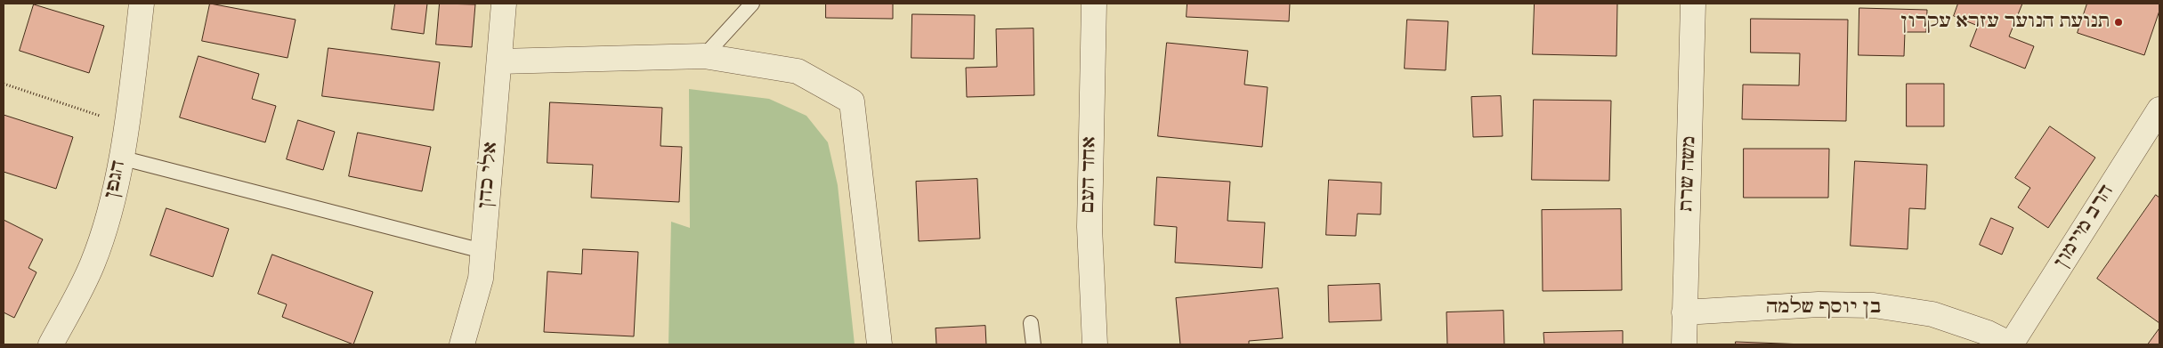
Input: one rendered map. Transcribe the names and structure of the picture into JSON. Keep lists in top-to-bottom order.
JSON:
{
  "streets": {
    "street": [
      "משה שרת",
      "אחד העם",
      "אלי כהן",
      "הגפן",
      "הרב מיימון",
      "בן יוסף שלמה"
    ]
  },
  "crossings": [
    ["משה שרת", "בן יוסף שלמה"],
    ["הרב מיימון", "בן יוסף שלמה"]
  ],
  "places": ["תנועת הנוער עזרא עקרון"]
}
